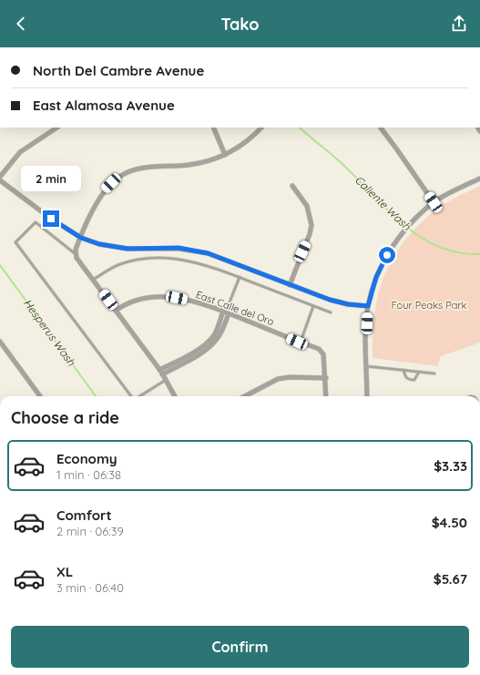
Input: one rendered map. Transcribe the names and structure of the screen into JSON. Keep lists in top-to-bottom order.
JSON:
{
  "streets": {
    "street": ["East Calle del Oro"]
  },
  "water": ["Caliente Wash", "Hesperus Wash"],
  "parks": ["Four Peaks Park"],
  "page": {
    "header": "Tako",
    "banner": ["North Del Cambre Avenue", "East Alamosa Avenue"],
    "bubble": "2 min",
    "heading": "Choose a ride",
    "list": [
      {
        "name": "Economy",
        "note": "1 min · 06:38",
        "value": "$3.33"
      },
      {
        "name": "Comfort",
        "note": "2 min · 06:39",
        "value": "$4.50"
      },
      {
        "name": "XL",
        "note": "3 min · 06:40",
        "value": "$5.67"
      }
    ],
    "buttons": "Confirm"
  }
}
